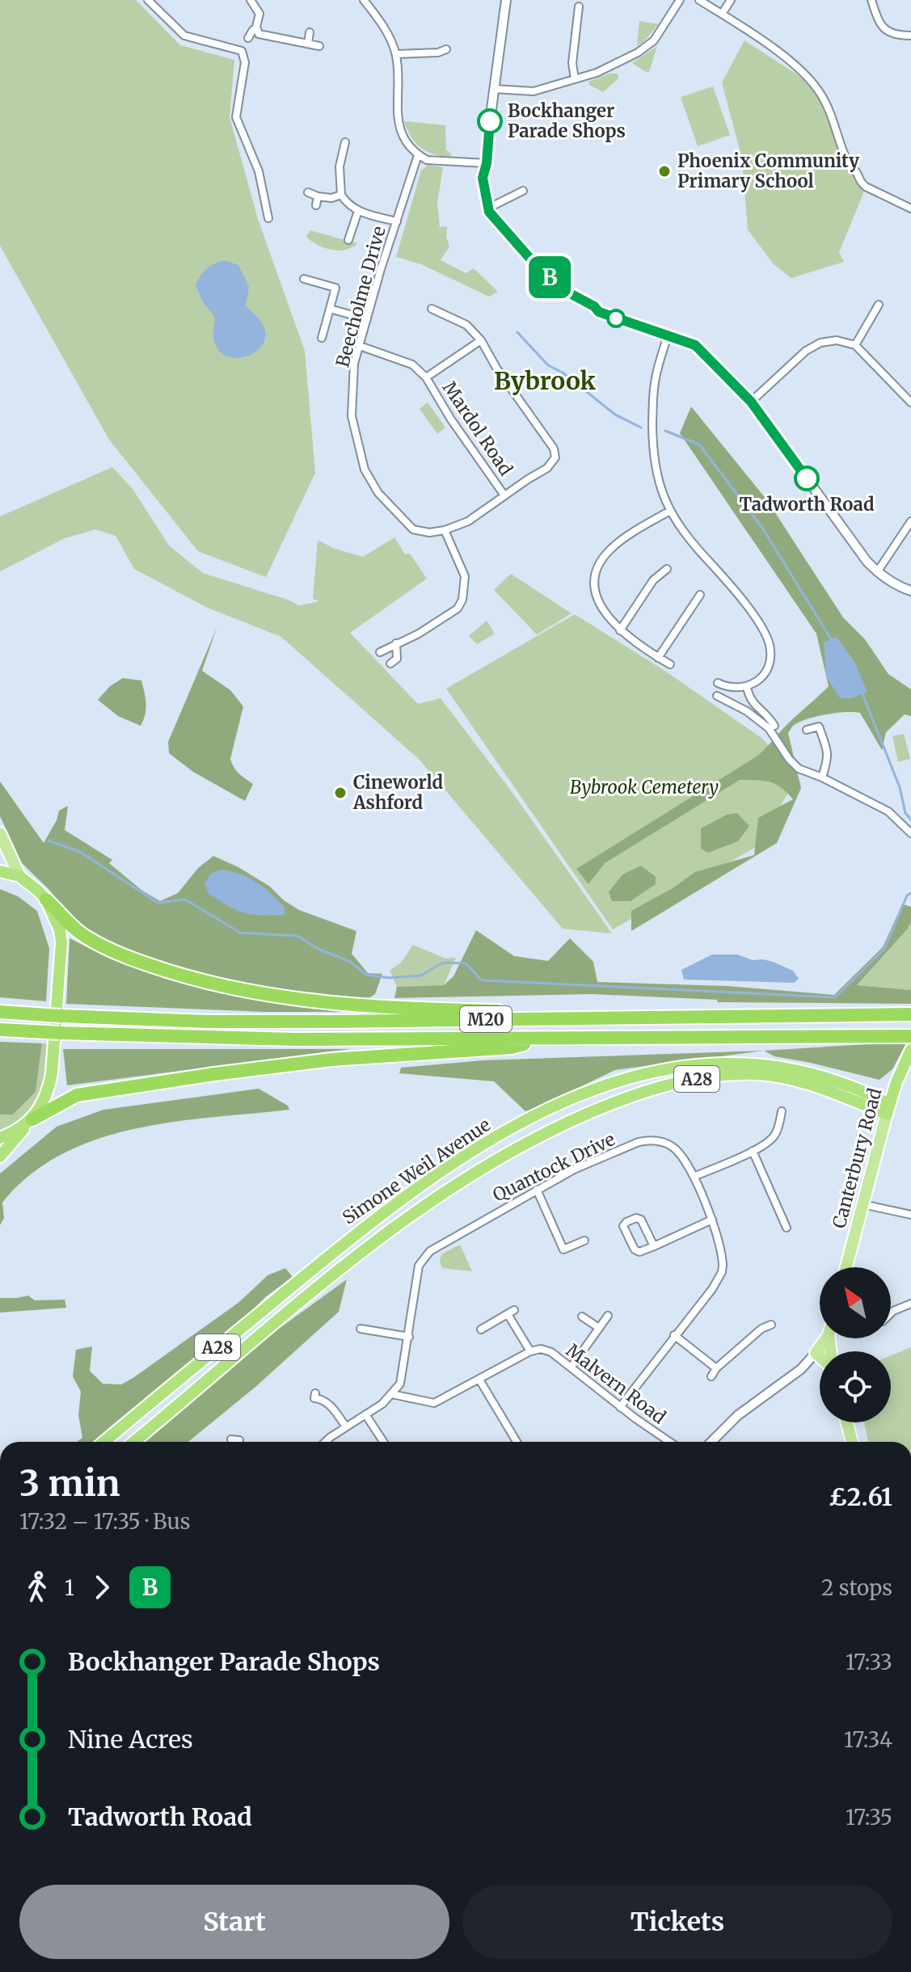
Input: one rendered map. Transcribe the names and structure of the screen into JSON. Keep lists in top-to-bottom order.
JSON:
{
  "streets": {
    "highway": [
      "M20",
      "A28",
      "Canterbury Road",
      "Simone Weil Avenue"
    ],
    "street": [
      "Beecholme Drive",
      "Mardol Road",
      "Quantock Drive",
      "Malvern Road"
    ]
  },
  "crossings": [
    ["Beecholme Drive", "Mardol Road"],
    ["Canterbury Road", "Simone Weil Avenue"],
    ["Quantock Drive", "Malvern Road"]
  ],
  "districts": ["Bybrook"],
  "parks": ["Bybrook Cemetery"],
  "places": [
    "Bockhanger Parade Shops",
    "Phoenix Community Primary School",
    "Tadworth Road",
    "Cineworld Ashford"
  ],
  "lines": ["bus line B"],
  "north": "top left",
  "page": {
    "on_map": "B",
    "heading": ["3 min", "17:32 – 17:35 · Bus", "£2.61"],
    "legs": ["1", "B", "2 stops"],
    "list": [
      {
        "name": "Bockhanger Parade Shops",
        "value": "17:33"
      },
      {
        "name": "Nine Acres",
        "value": "17:34"
      },
      {
        "name": "Tadworth Road",
        "value": "17:35"
      }
    ],
    "buttons": ["Start", "Tickets"]
  }
}
